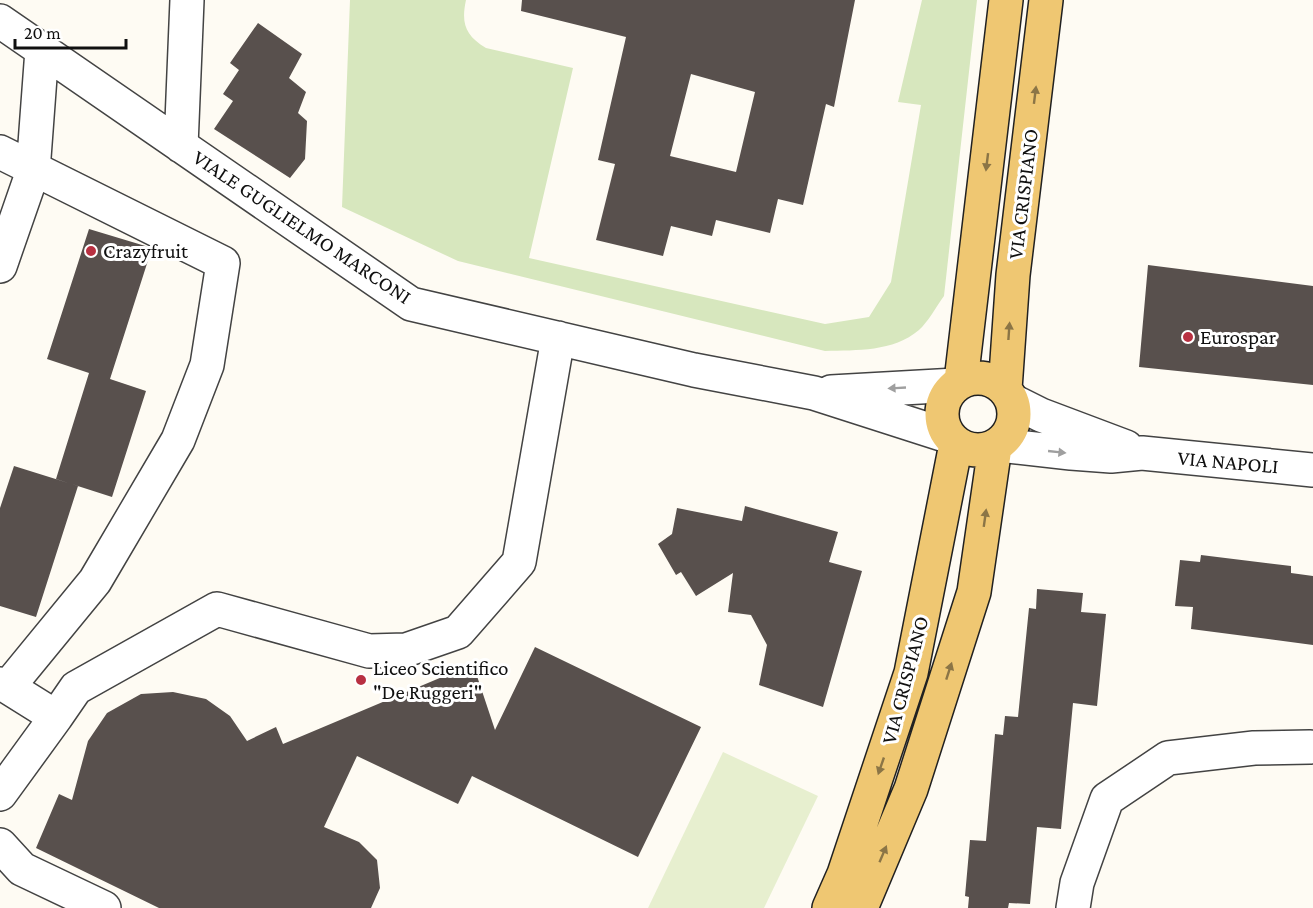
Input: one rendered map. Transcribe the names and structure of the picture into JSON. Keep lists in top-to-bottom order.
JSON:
{
  "streets": {
    "main road": ["VIA CRISPIANO"],
    "street": ["VIALE GUGLIELMO MARCONI", "VIA NAPOLI"]
  },
  "crossings": [
    ["VIA CRISPIANO", "VIALE GUGLIELMO MARCONI"],
    ["VIA CRISPIANO", "VIA NAPOLI"],
    ["VIALE GUGLIELMO MARCONI", "VIA NAPOLI"]
  ],
  "places": ["Crazyfruit", "Eurospar", "Liceo Scientifico \"De Ruggeri\""],
  "scale_bar": "20 m"
}
